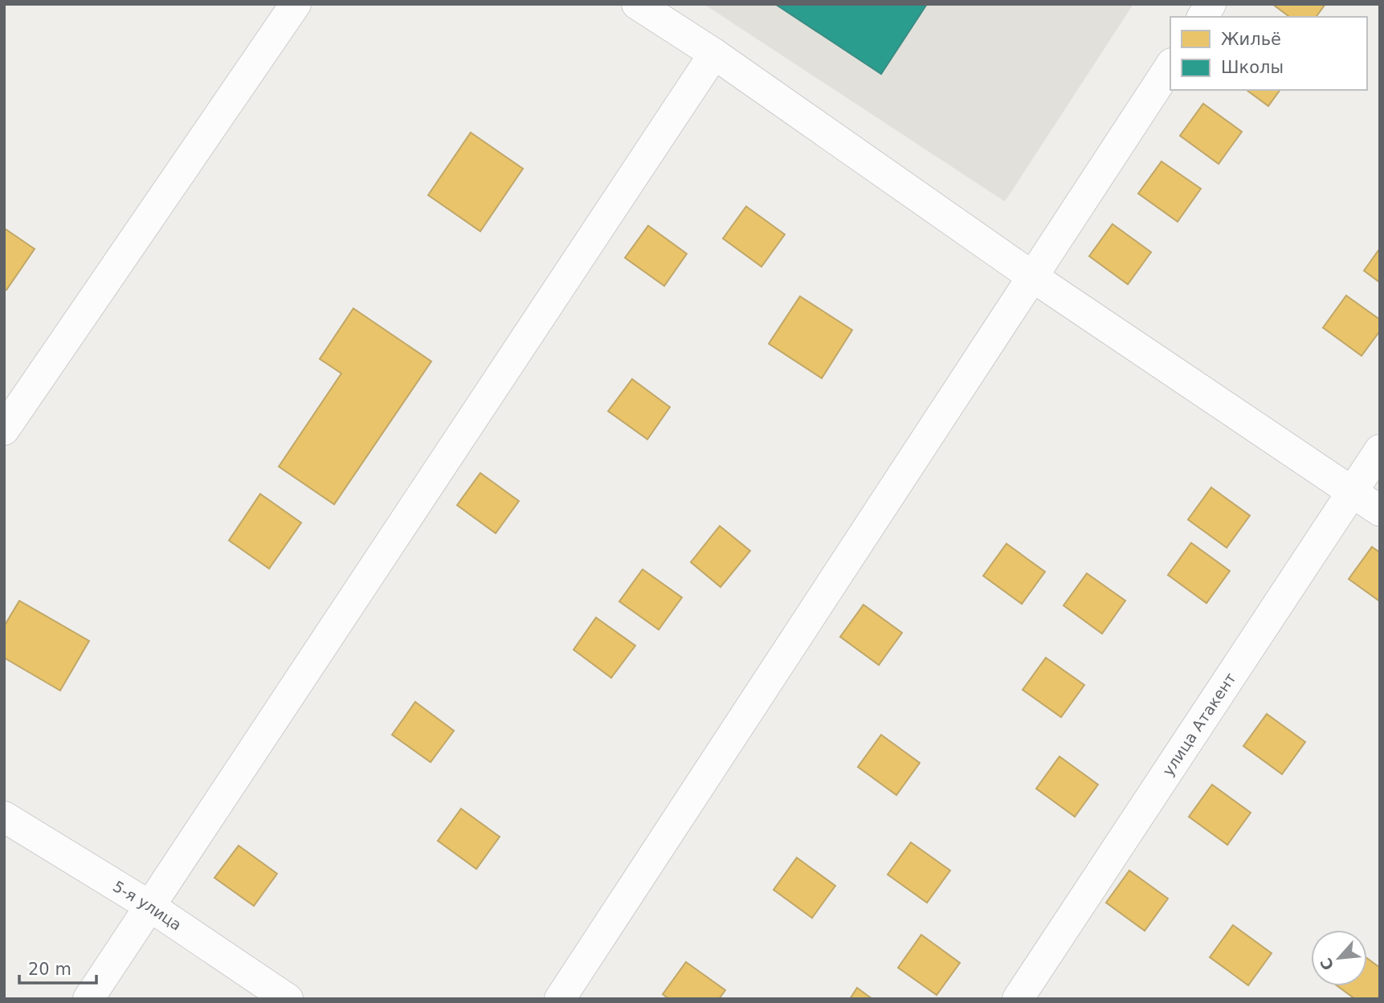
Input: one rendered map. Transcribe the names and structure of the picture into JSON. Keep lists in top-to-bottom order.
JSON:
{
  "streets": {
    "street": ["улица Атакент", "5-я улица"]
  },
  "legend": ["Жильё", "Школы"],
  "scale_bar": "20 m",
  "north": "bottom left"
}
